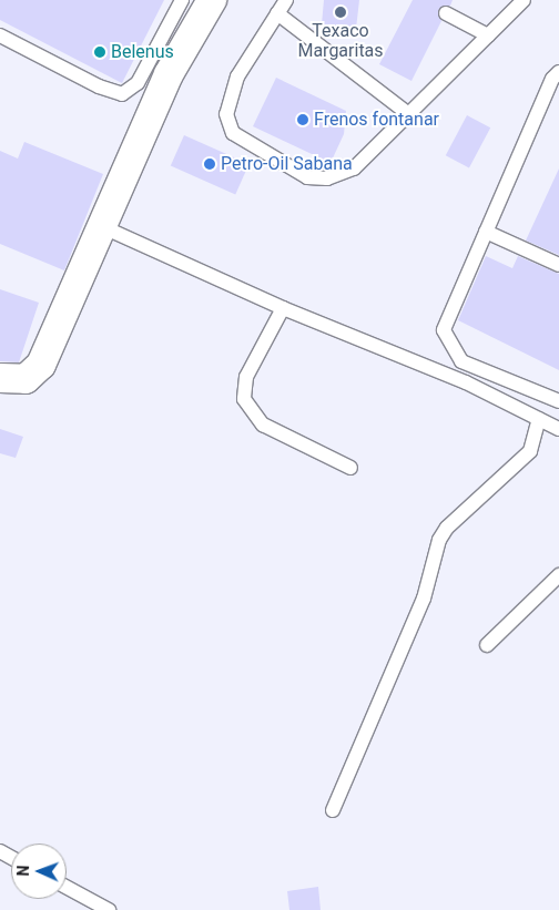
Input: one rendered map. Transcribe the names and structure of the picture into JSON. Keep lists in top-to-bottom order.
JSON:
{
  "places": [
    "Texaco Margaritas",
    "Belenus",
    "Frenos fontanar",
    "Petro-Oil Sabana"
  ],
  "north": "left"
}
